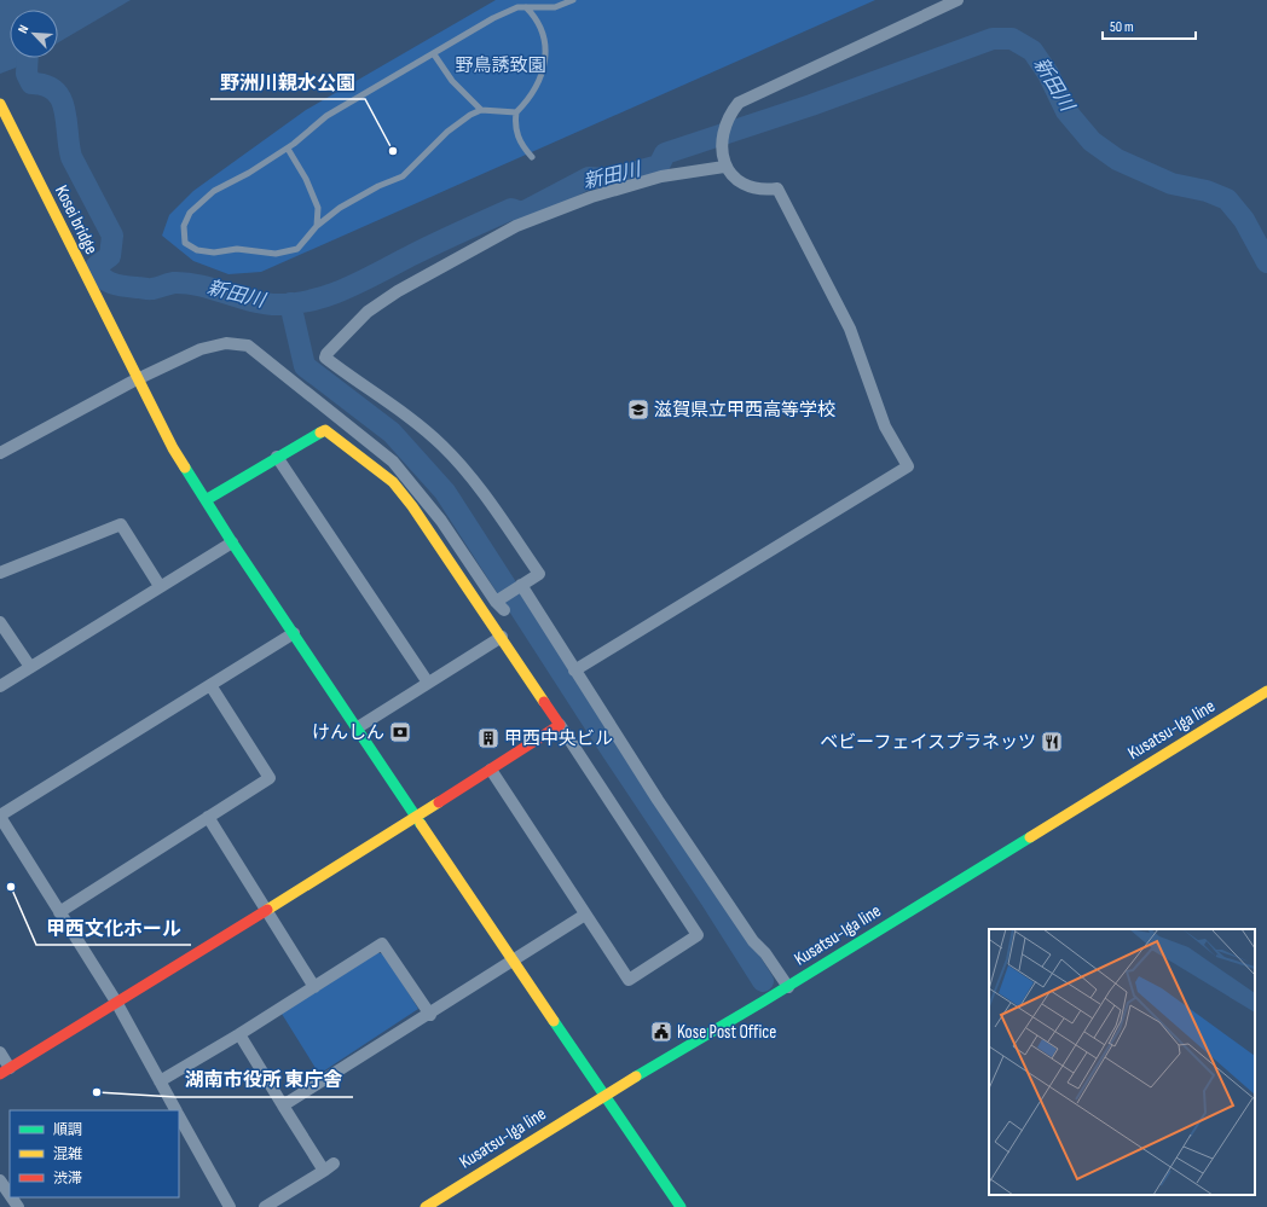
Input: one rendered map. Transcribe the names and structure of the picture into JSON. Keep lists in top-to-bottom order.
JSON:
{
  "streets": {
    "street": ["Kosei bridge", "Kusatsu-Iga line"]
  },
  "crossings": [
    ["Kosei bridge", "Kusatsu-Iga line"]
  ],
  "water": ["新田川"],
  "parks": ["野鳥誘致園"],
  "places": {
    "other": ["野洲川親水公園", "甲西文化ホール", "湖南市役所 東庁舎"],
    "school or university": ["滋賀県立甲西高等学校"],
    "bank": ["けんしん"],
    "building": ["甲西中央ビル"],
    "restaurant": ["ベビーフェイスプラネッツ"],
    "public building": ["Kose Post Office"]
  },
  "legend": ["順調", "混雑", "渋滞"],
  "scale_bar": "50 m",
  "north": "top left"
}
